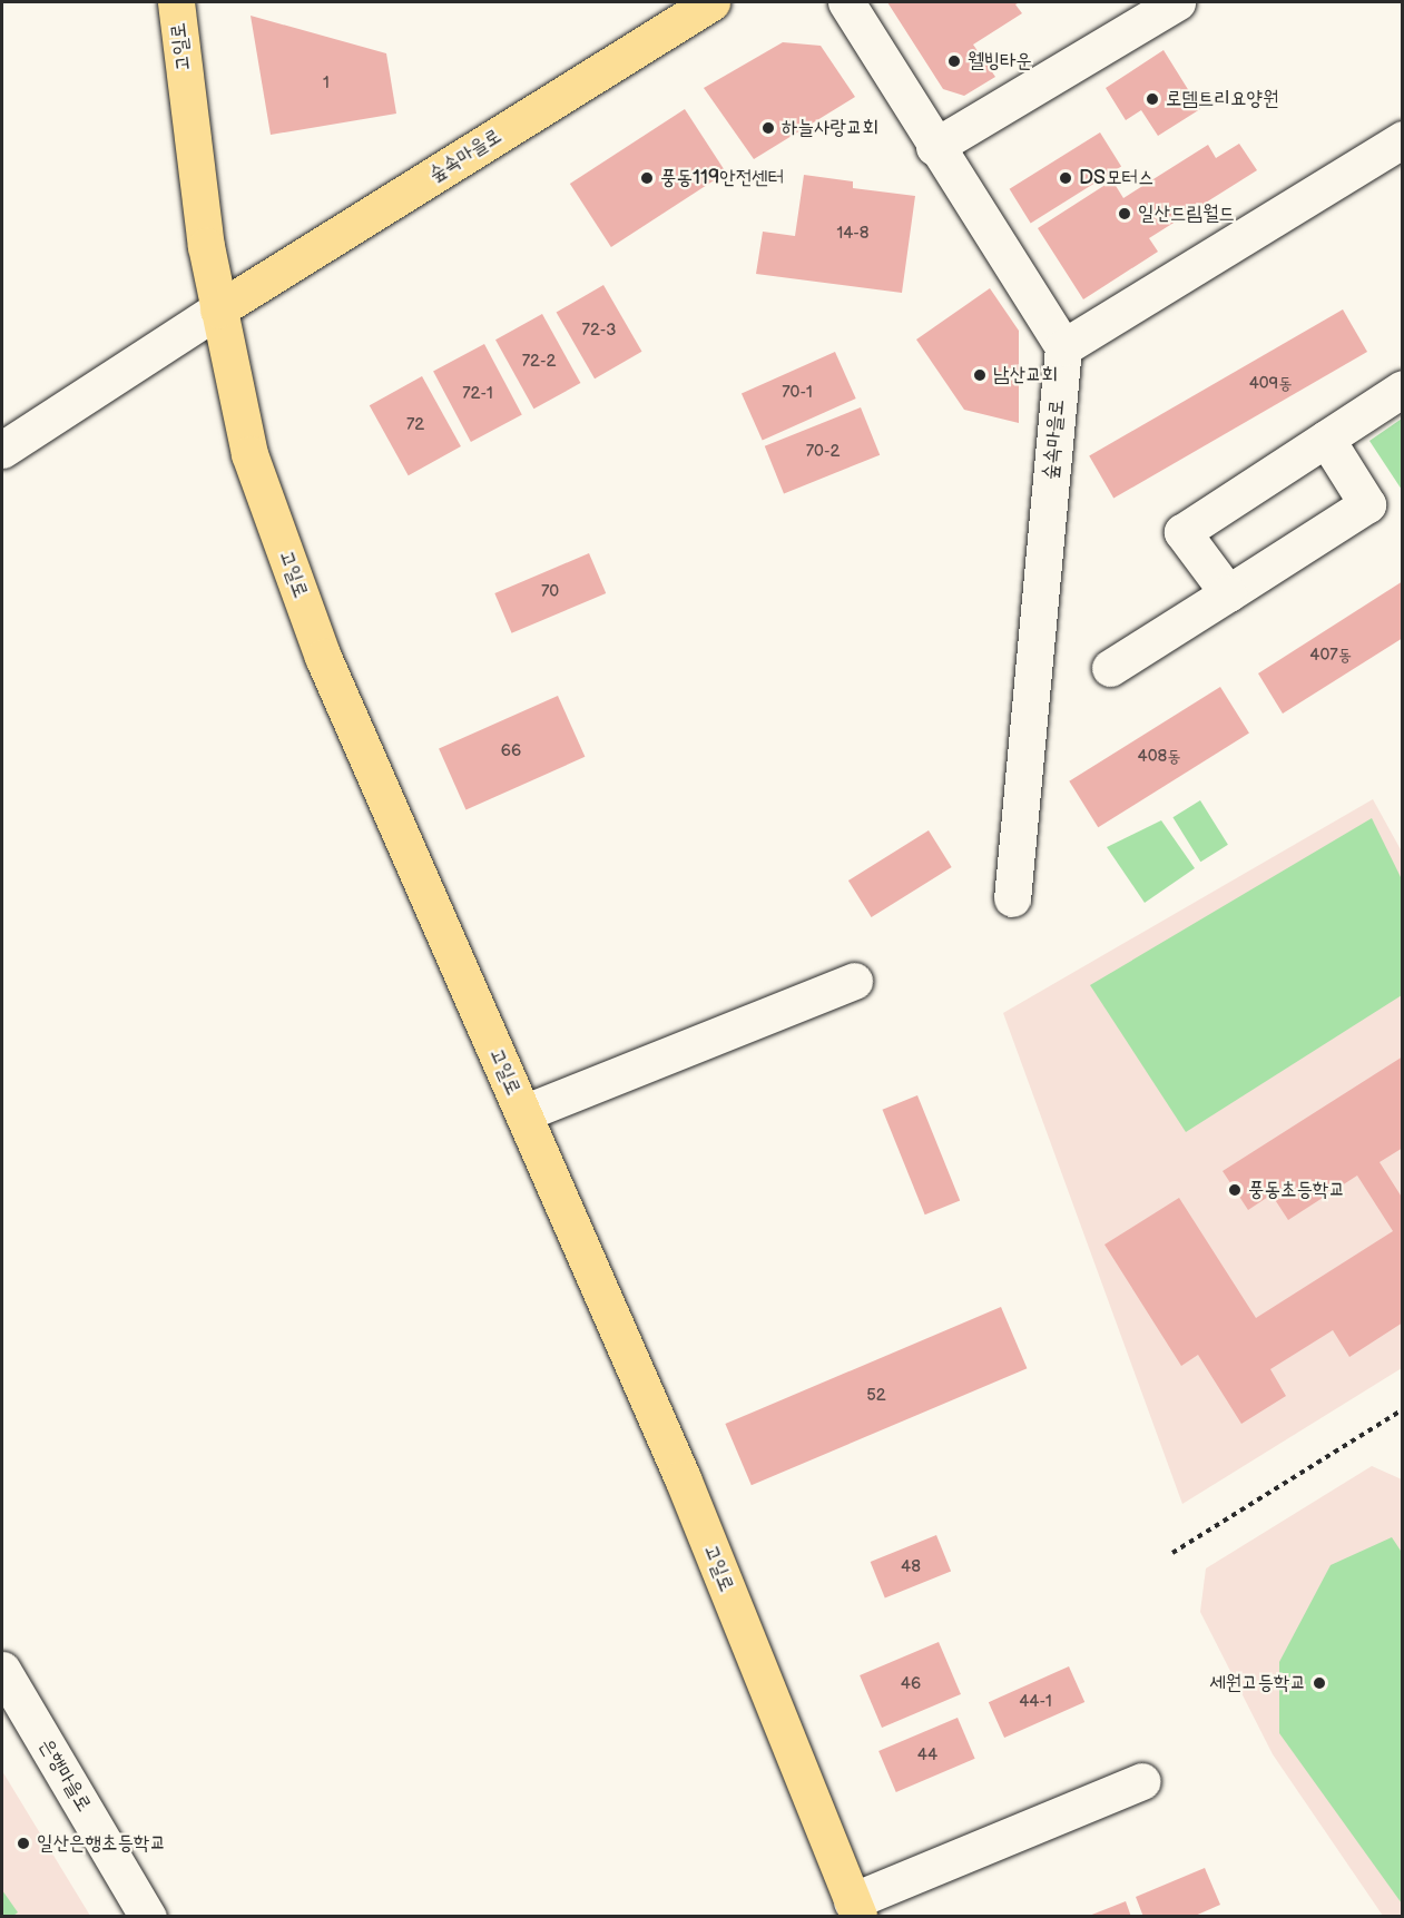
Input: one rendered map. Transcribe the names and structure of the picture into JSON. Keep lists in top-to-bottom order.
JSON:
{
  "streets": {
    "main road": ["고일로", "숲속마을로"],
    "street": ["은행마을로"]
  },
  "crossings": [
    ["고일로", "숲속마을로"]
  ],
  "places": [
    "웰빙타운",
    "로뎀트리요양원",
    "하늘사랑교회",
    "풍동119안전센터",
    "DS모터스",
    "일산드림월드",
    "남산교회",
    "풍동초등학교",
    "세원고등학교",
    "일산은행초등학교"
  ],
  "house_numbers": [
    "1",
    "14-8",
    "72-3",
    "72-2",
    "409동",
    "70-1",
    "72-1",
    "72",
    "70-2",
    "70",
    "407동",
    "66",
    "408동",
    "52",
    "48",
    "46",
    "44-1",
    "44"
  ]
}
